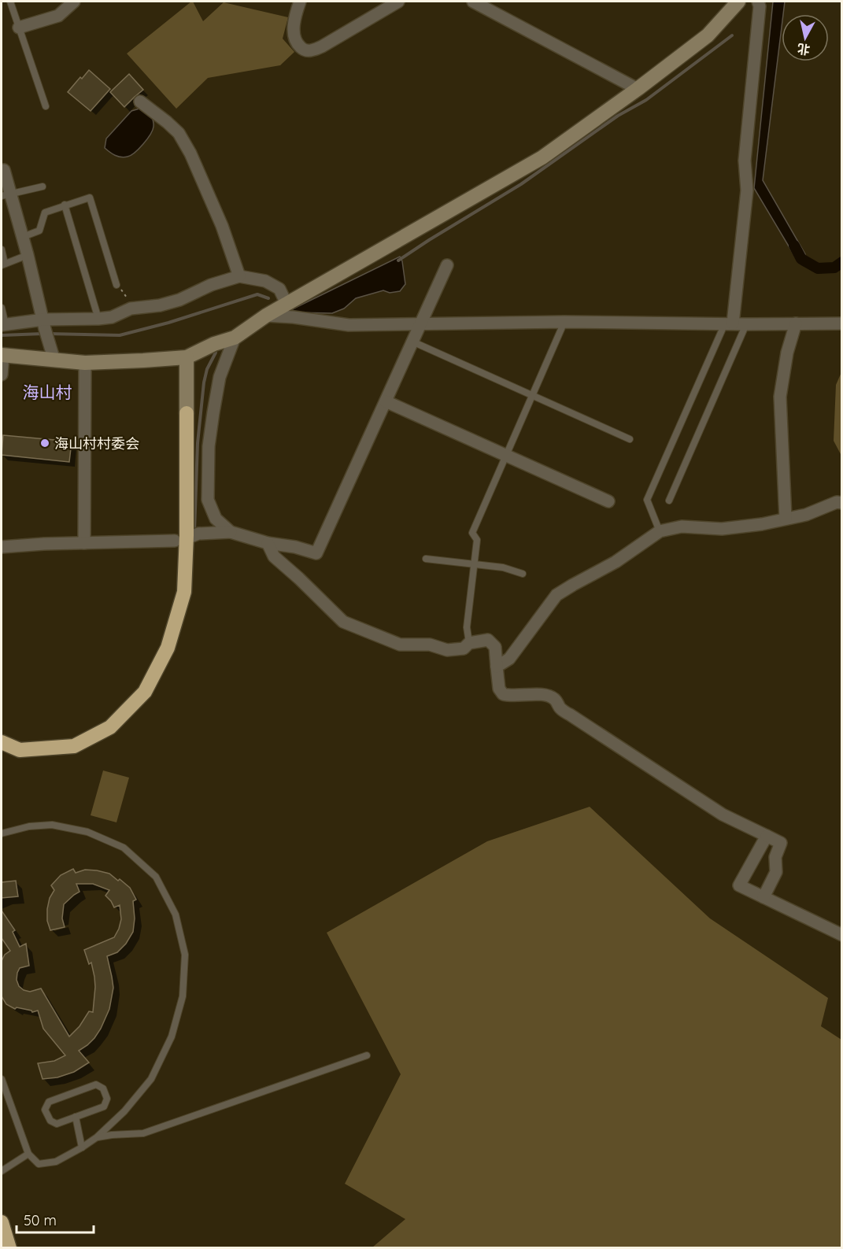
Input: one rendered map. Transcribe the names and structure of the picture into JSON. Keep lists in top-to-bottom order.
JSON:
{
  "districts": ["海山村"],
  "places": ["海山村村委会"],
  "scale_bar": "50 m",
  "north": "bottom"
}
